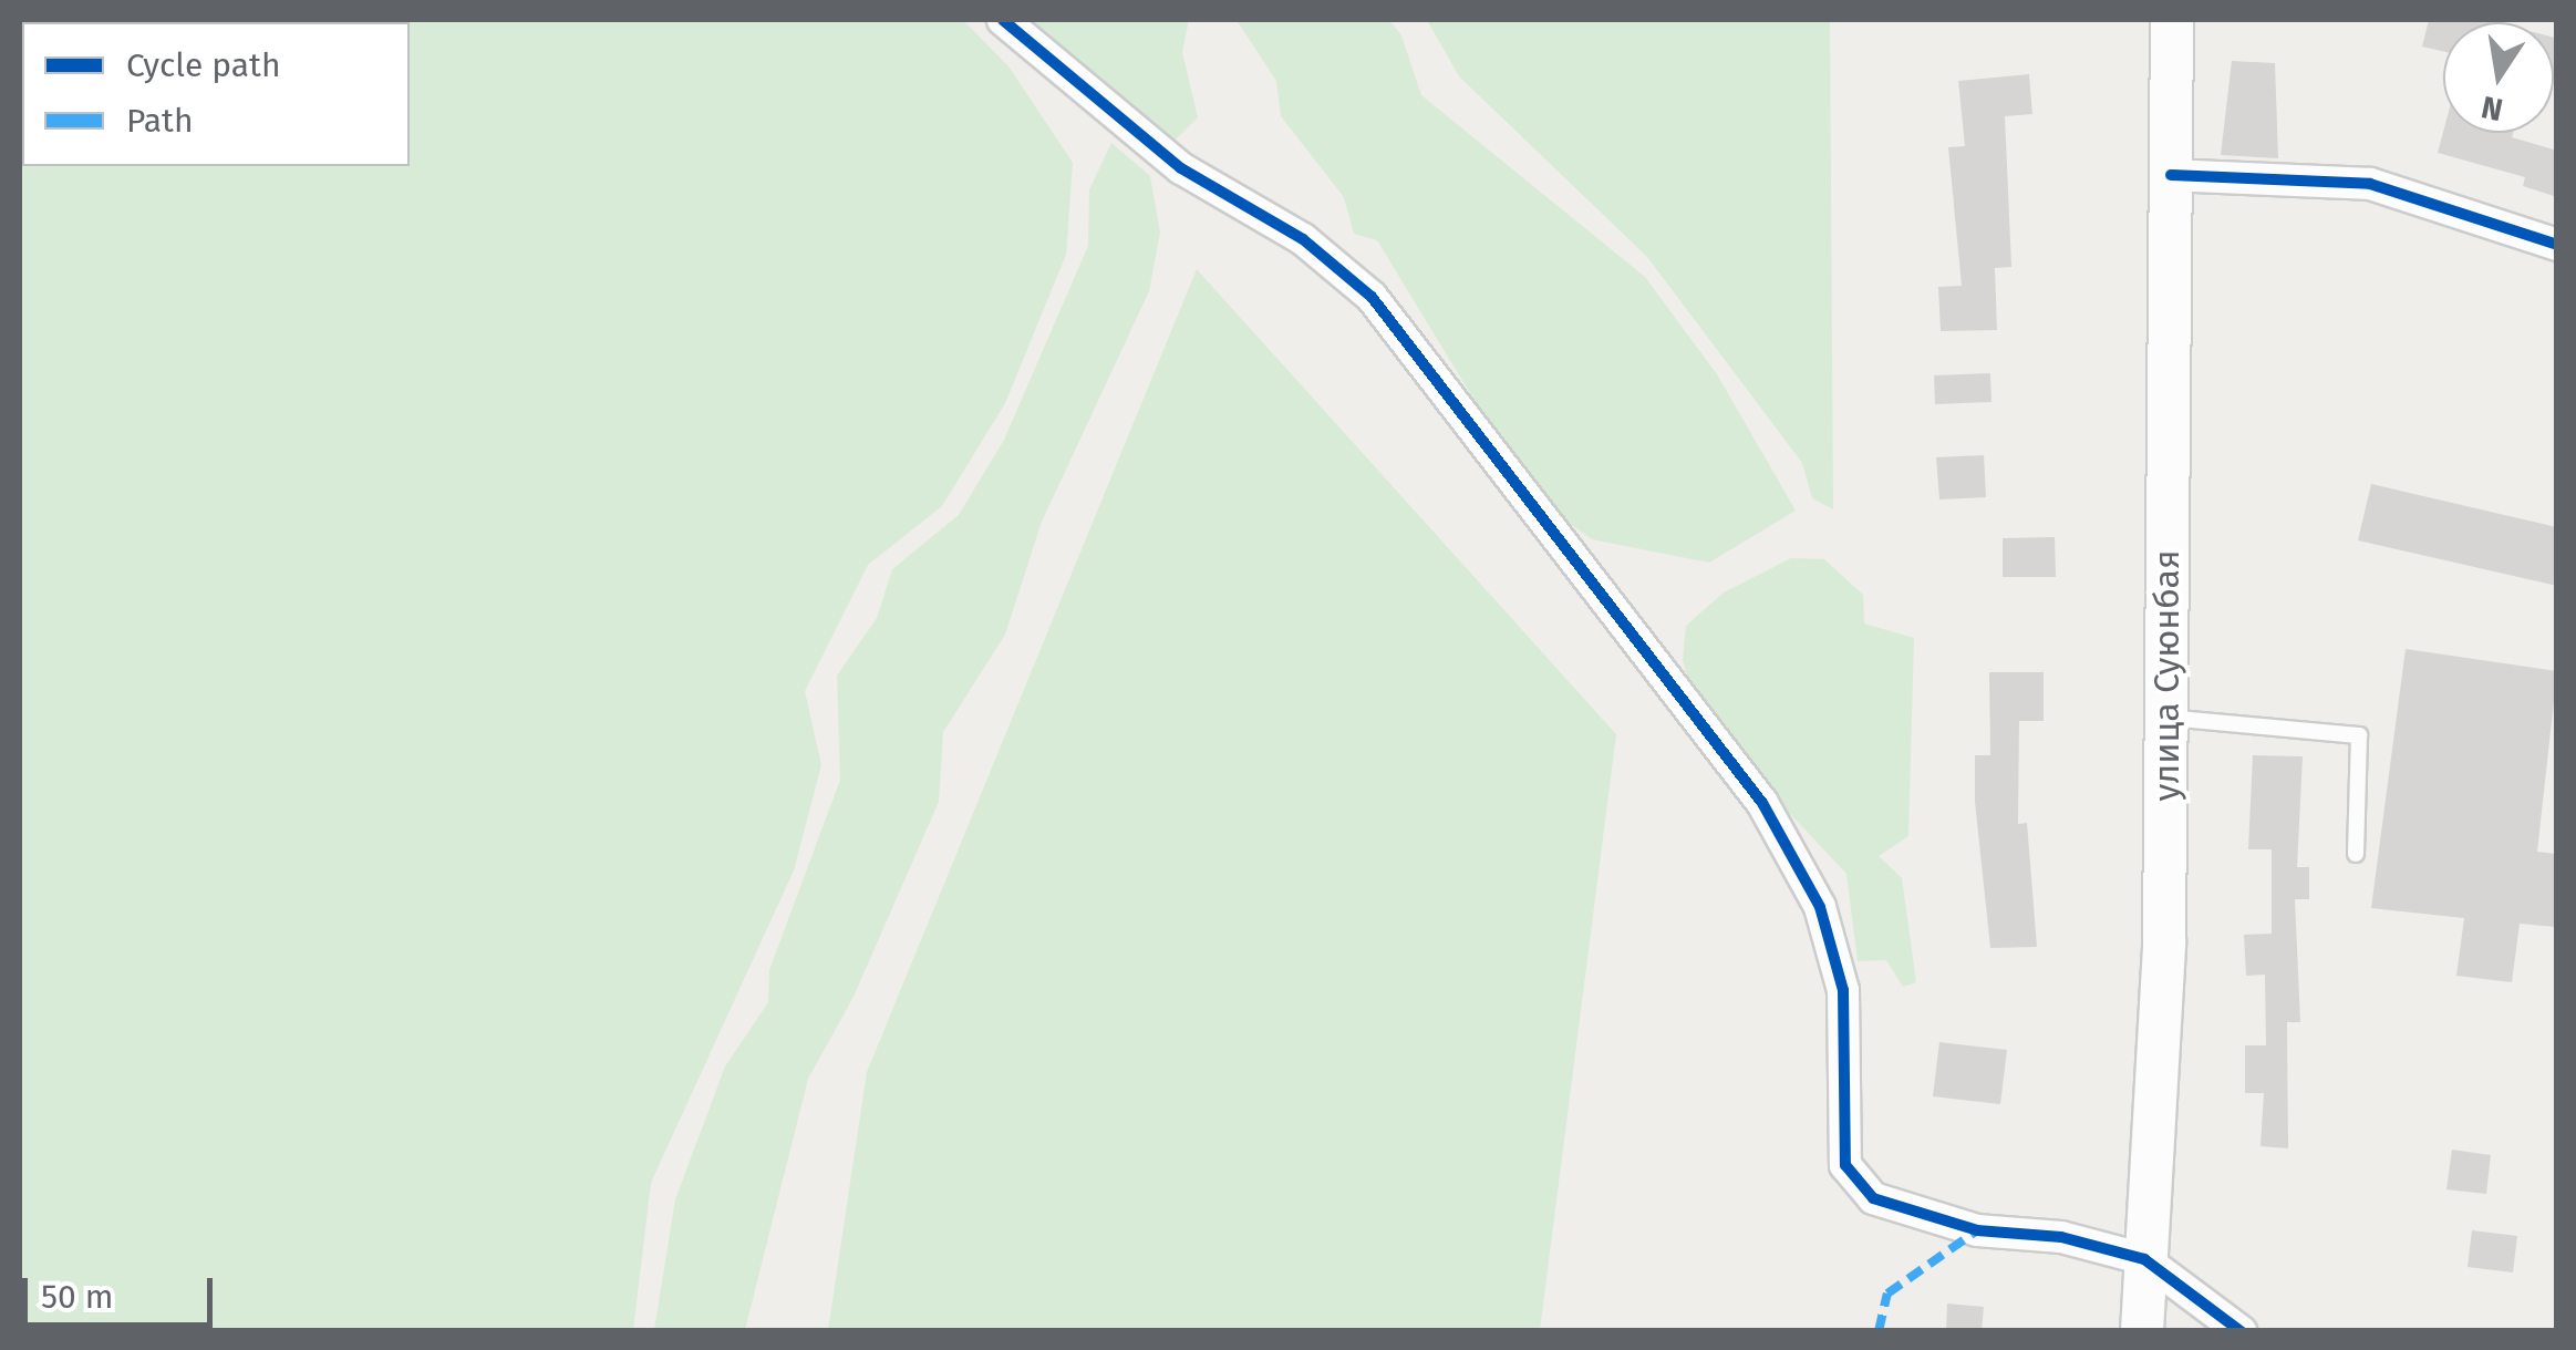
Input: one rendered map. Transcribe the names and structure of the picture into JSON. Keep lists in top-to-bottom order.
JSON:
{
  "streets": {
    "main road": ["улица Суюнбая"]
  },
  "legend": ["Cycle path", "Path"],
  "scale_bar": "50 m",
  "north": "bottom"
}
